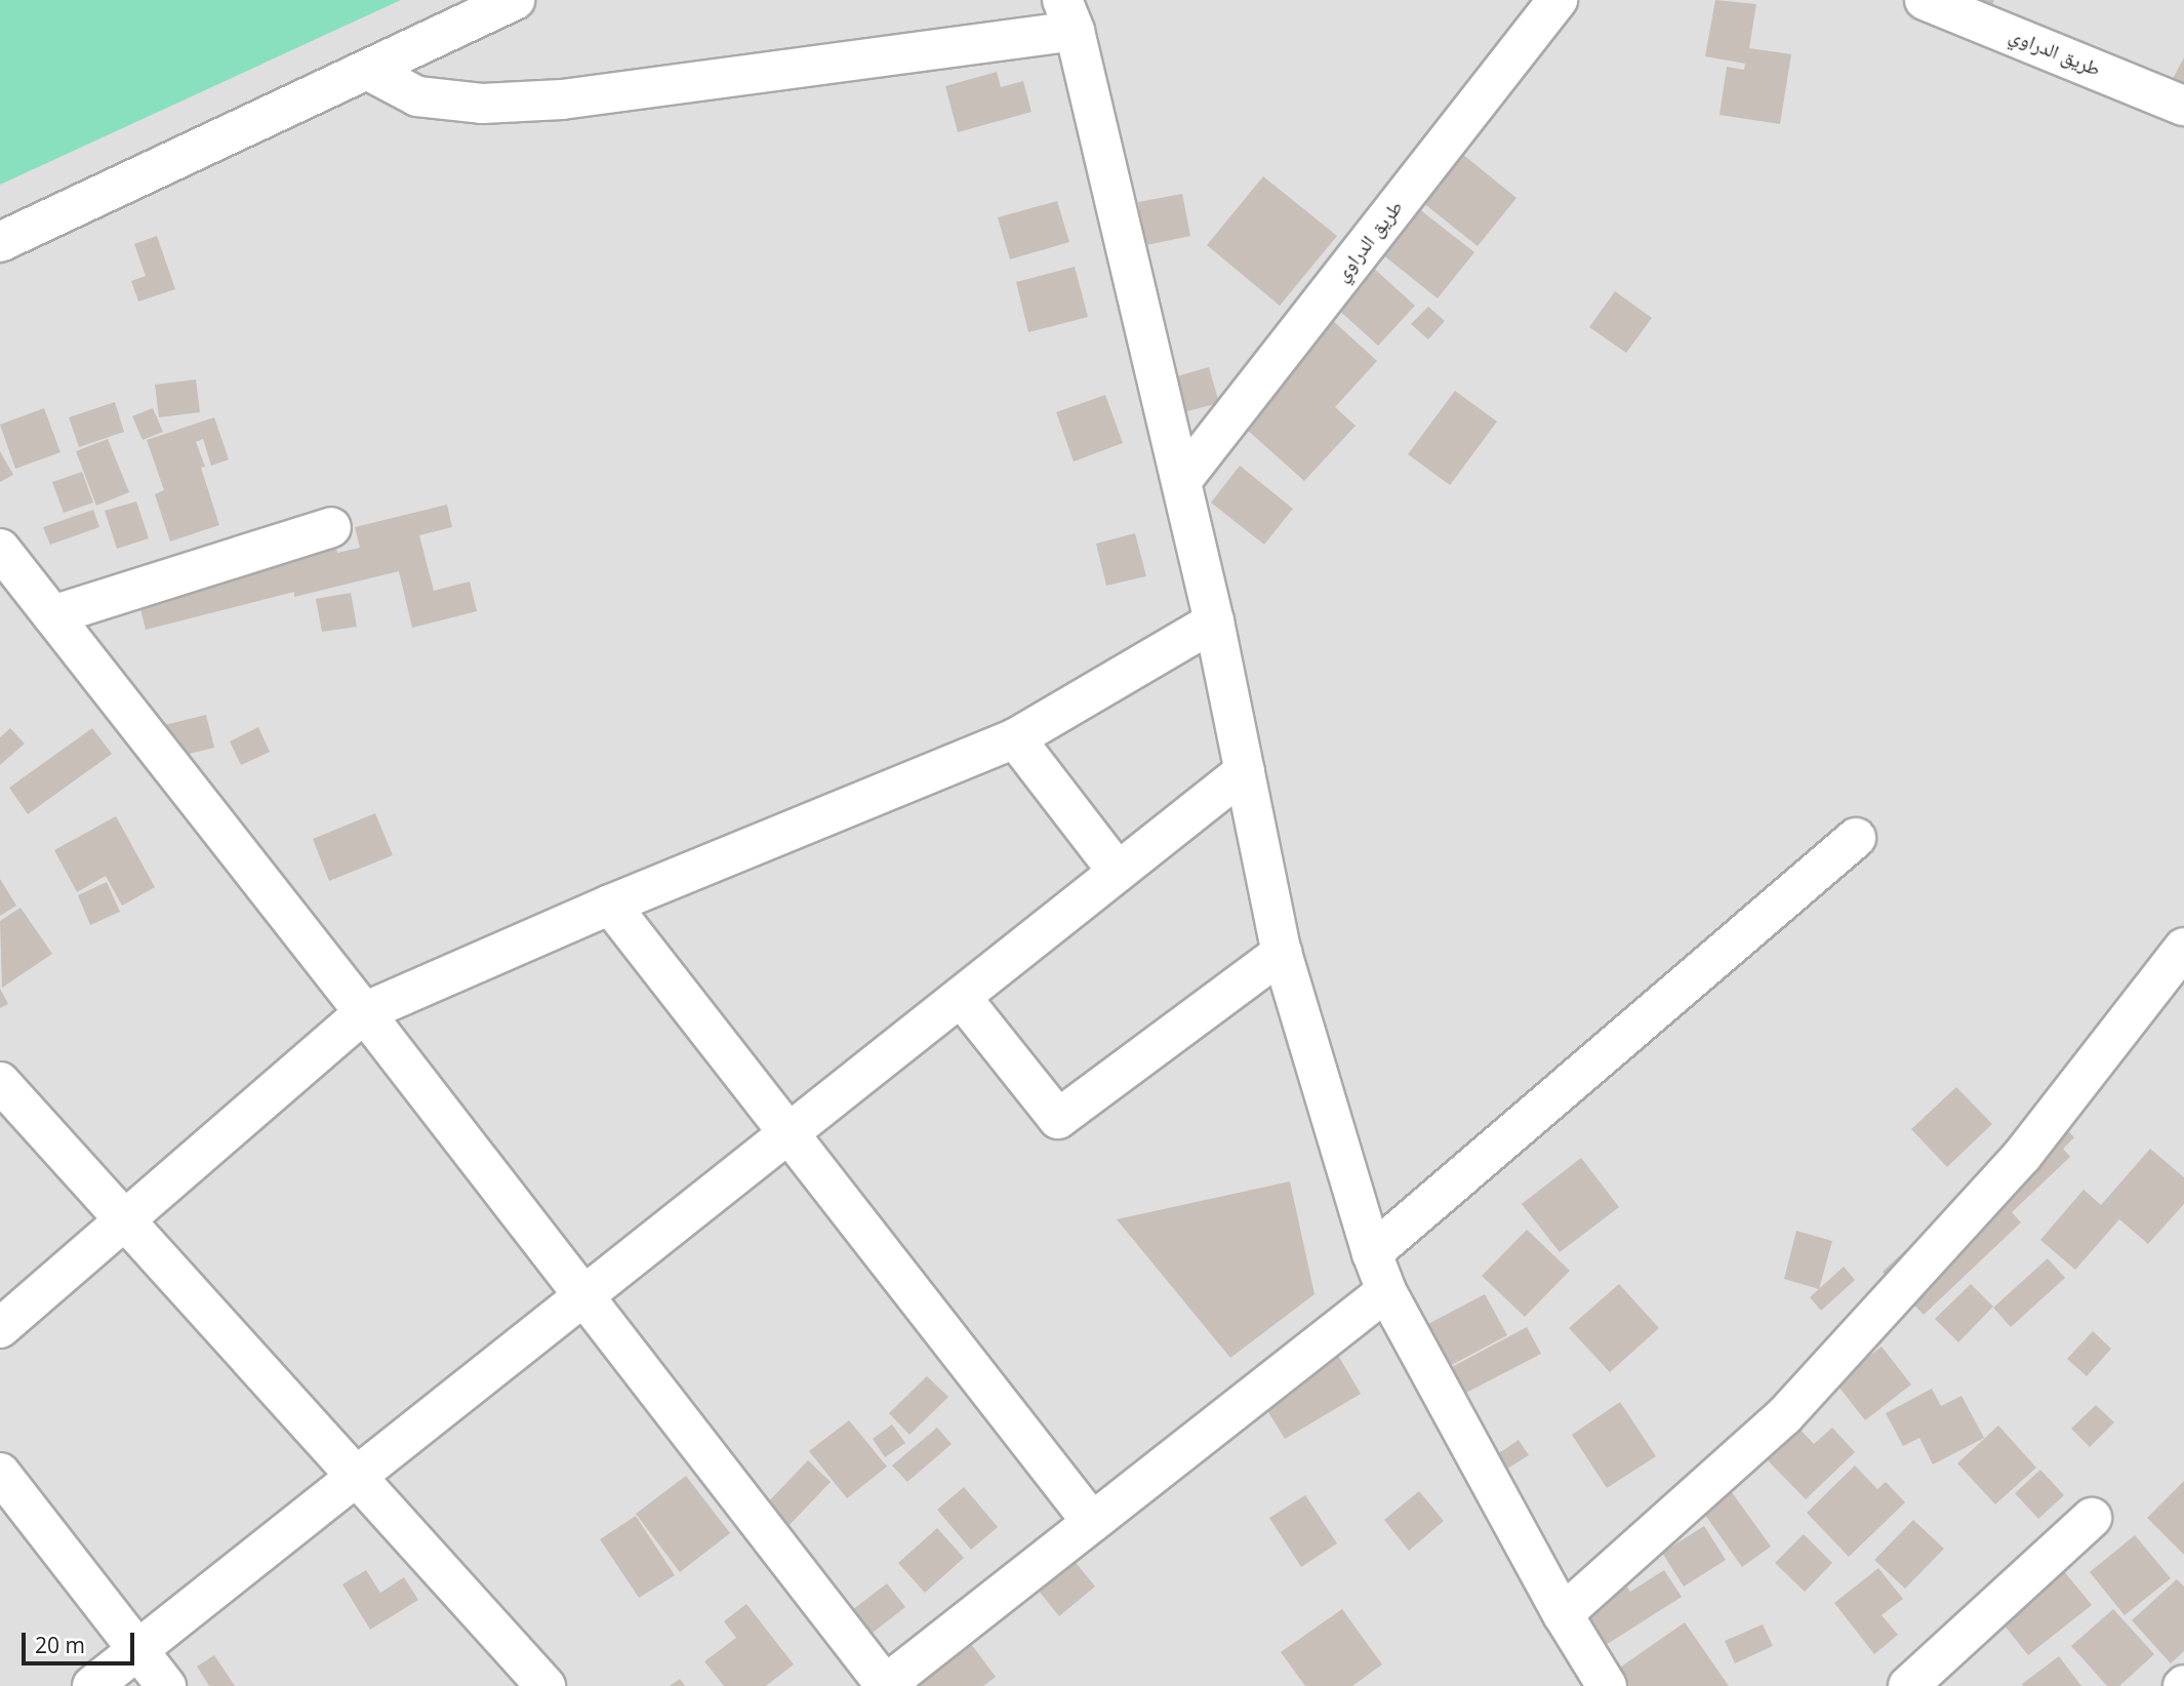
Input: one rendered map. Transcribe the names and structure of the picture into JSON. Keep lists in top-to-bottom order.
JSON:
{
  "streets": {
    "street": ["طريق الدراوي"]
  },
  "scale_bar": "20 m"
}
